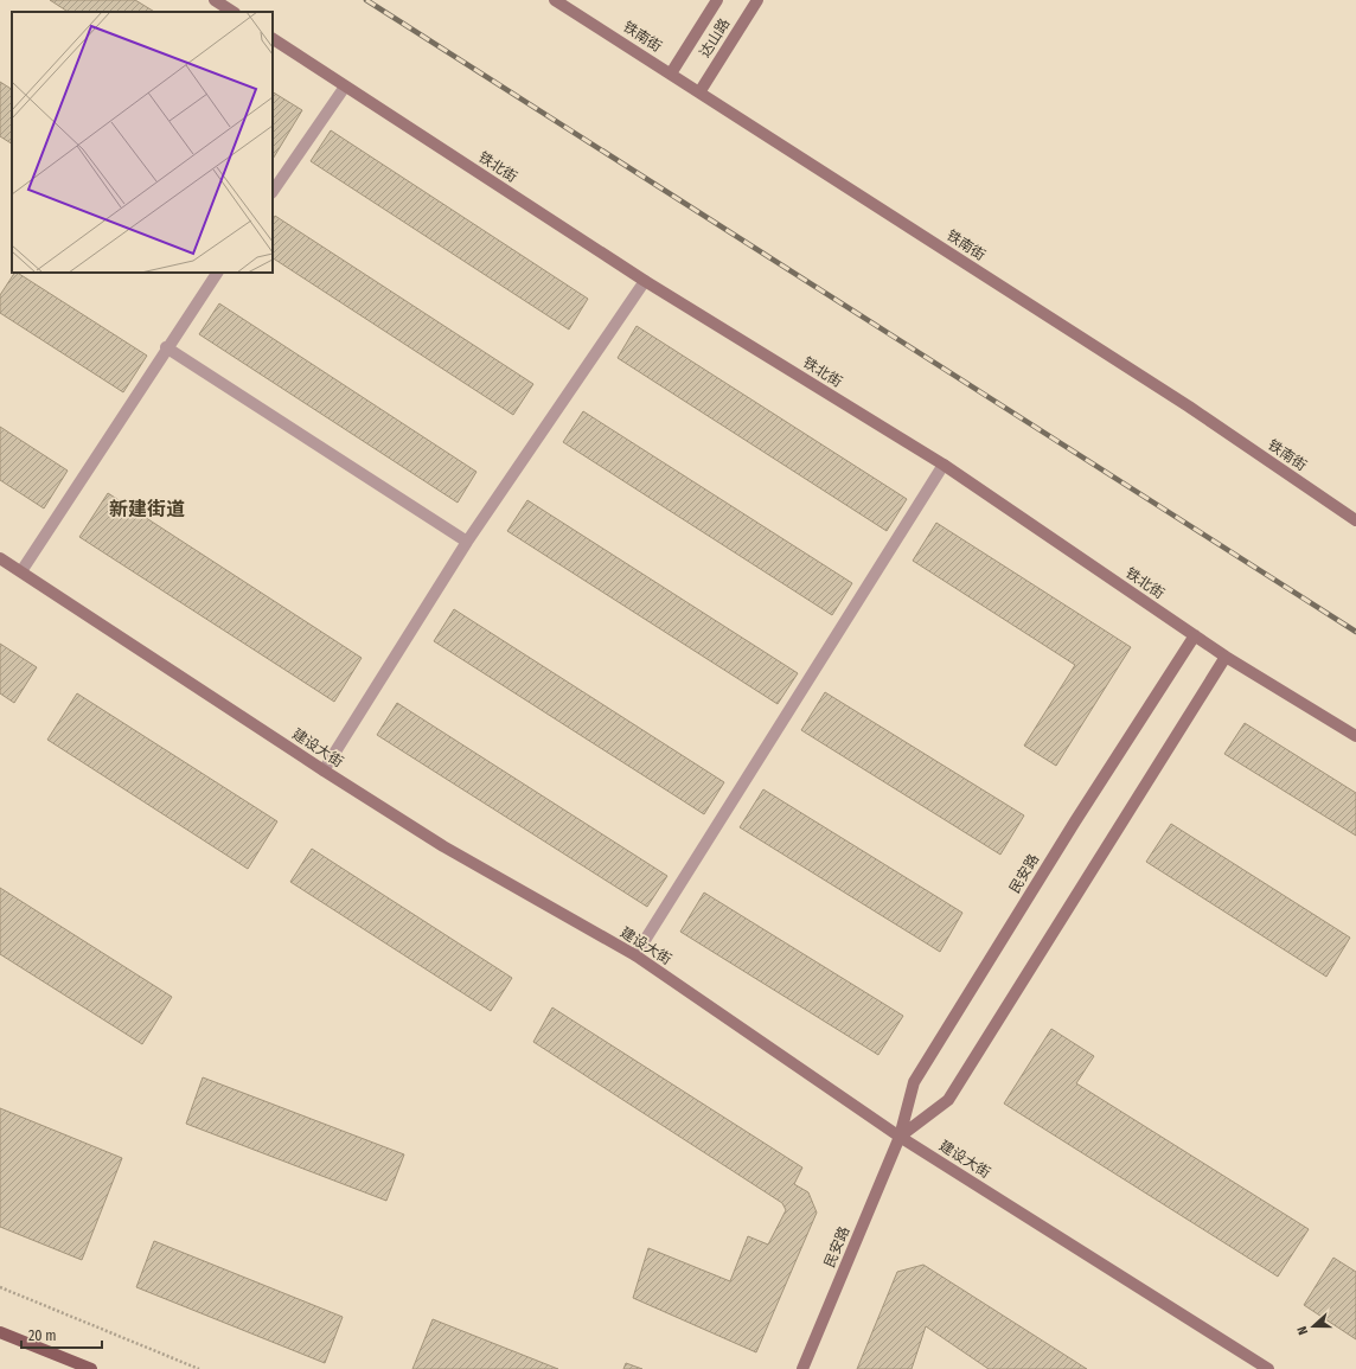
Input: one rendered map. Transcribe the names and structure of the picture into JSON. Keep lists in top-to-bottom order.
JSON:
{
  "streets": {
    "street": [
      "铁南街",
      "达山路",
      "铁北街",
      "建设大街",
      "民安路"
    ]
  },
  "crossings": [
    ["铁南街", "达山路"],
    ["铁北街", "民安路"],
    ["建设大街", "民安路"]
  ],
  "districts": ["新建街道"],
  "scale_bar": "20 m",
  "north": "left"
}
